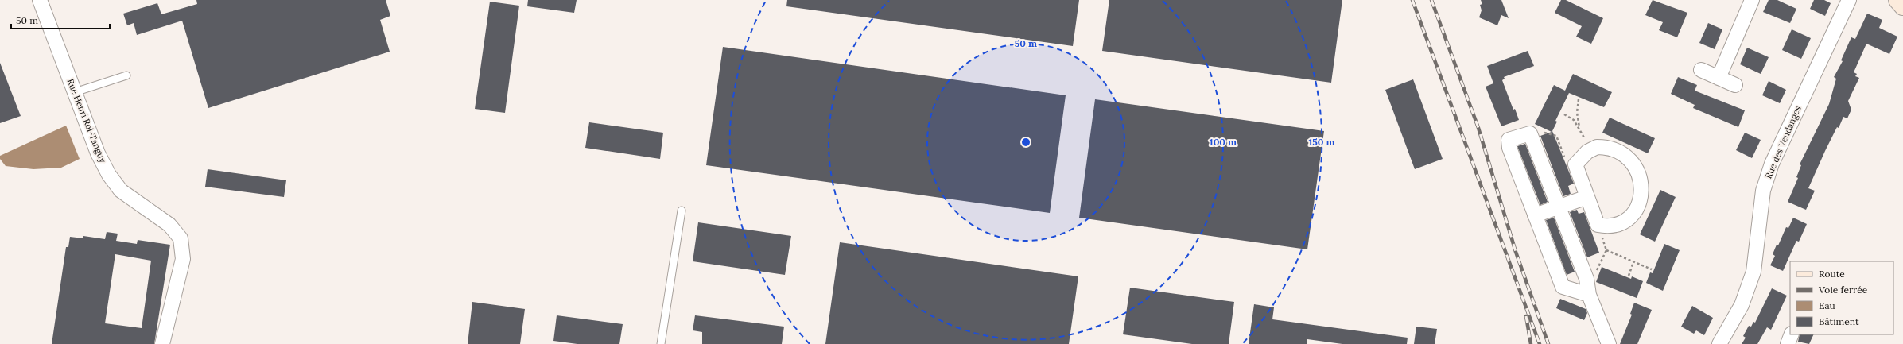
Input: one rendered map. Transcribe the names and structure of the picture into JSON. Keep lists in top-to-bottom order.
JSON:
{
  "streets": {
    "street": ["Rue Henri Rol-Tanguy", "Rue des Vendanges"]
  },
  "legend": [
    "Route",
    "Voie ferrée",
    "Eau",
    "Bâtiment"
  ],
  "scale_bar": "50 m",
  "rings": ["50 m", "100 m", "150 m"]
}
